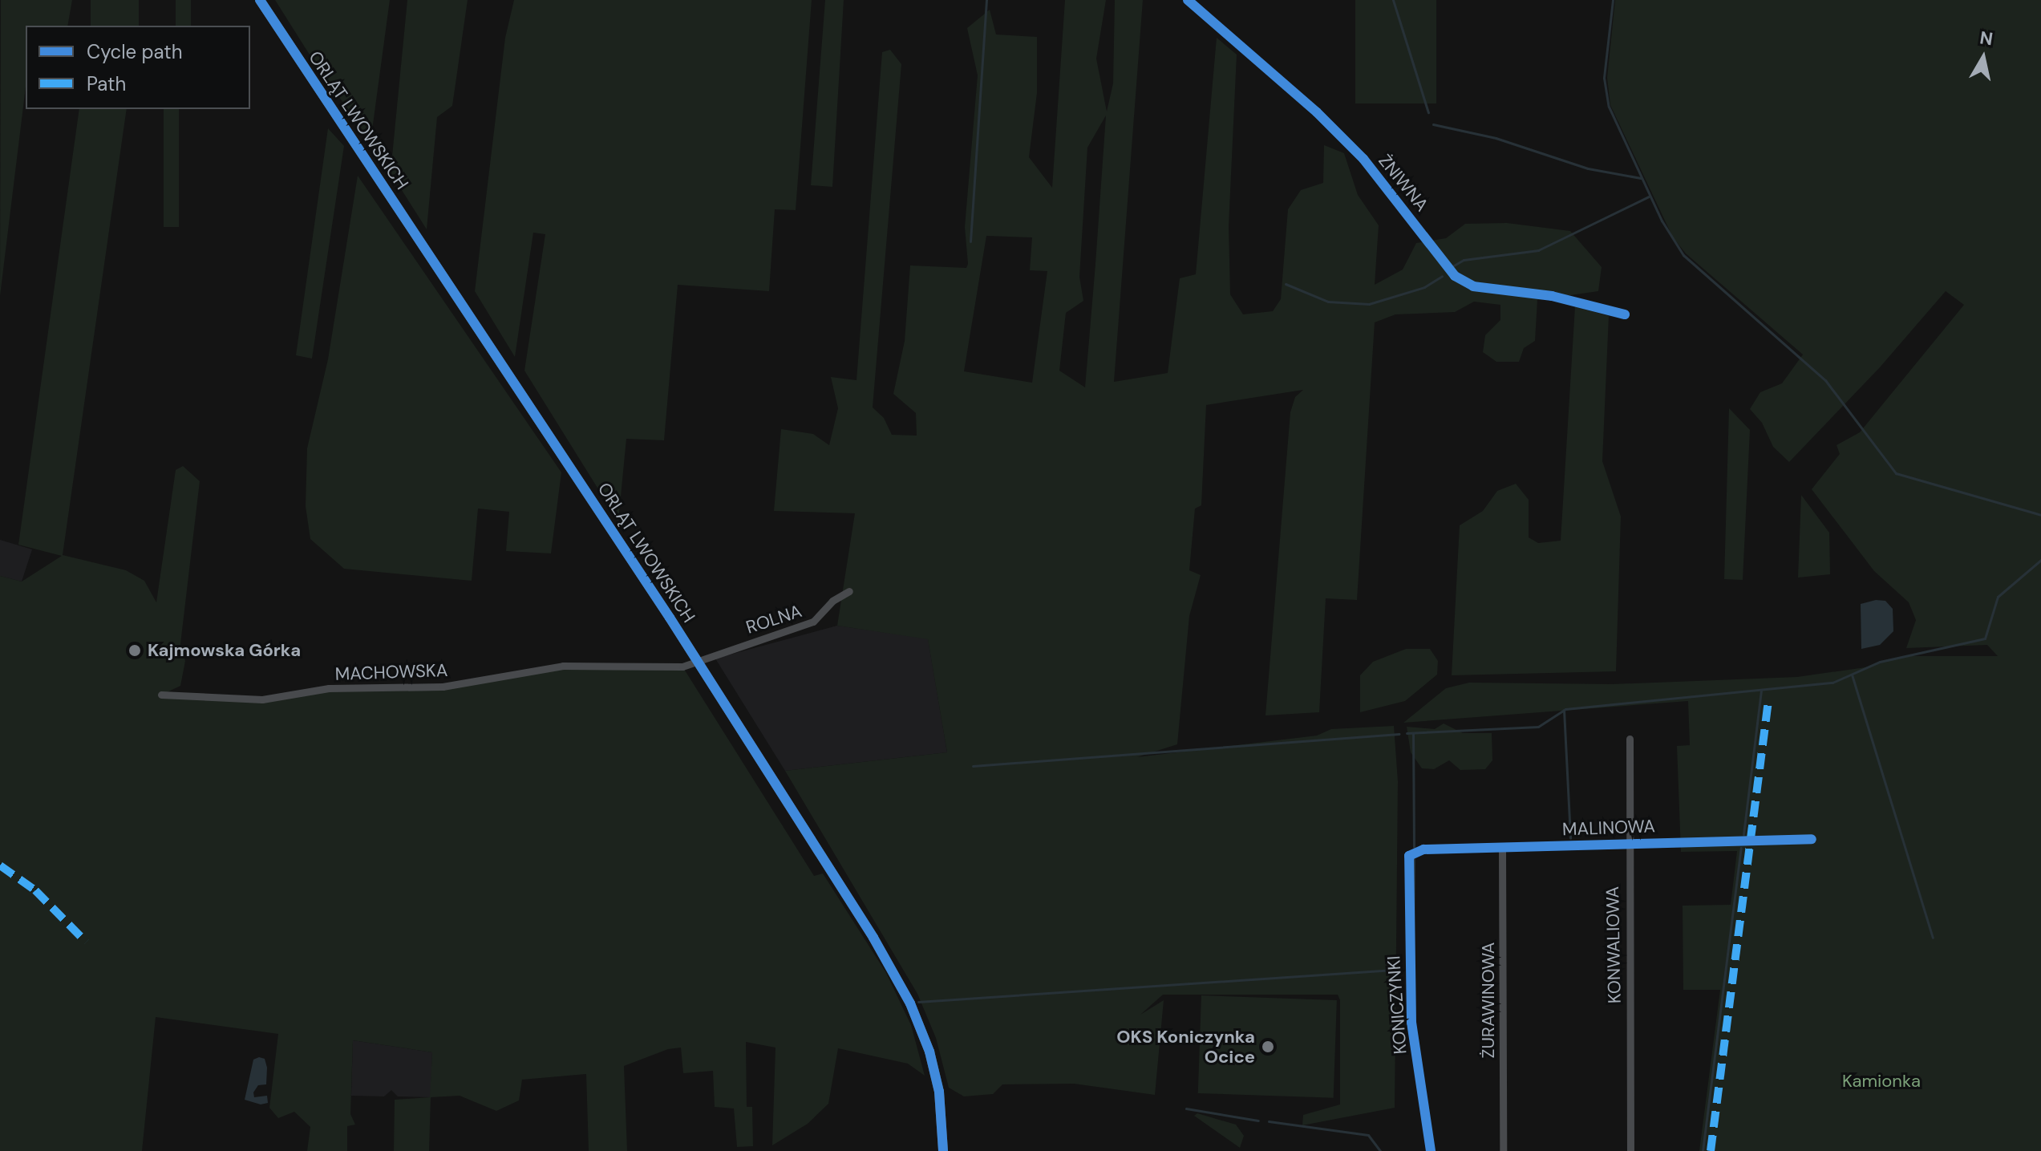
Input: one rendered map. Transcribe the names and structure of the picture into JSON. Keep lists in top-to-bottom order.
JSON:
{
  "streets": {
    "street": [
      "ORLĄT LWOWSKICH",
      "ŻNIWNA",
      "ROLNA",
      "MACHOWSKA",
      "MALINOWA",
      "KONWALIOWA",
      "ŻURAWINOWA",
      "KONICZYNKI"
    ]
  },
  "crossings": [
    ["ORLĄT LWOWSKICH", "ROLNA"],
    ["ORLĄT LWOWSKICH", "MACHOWSKA"],
    ["ROLNA", "MACHOWSKA"],
    ["MALINOWA", "KONWALIOWA"],
    ["MALINOWA", "ŻURAWINOWA"],
    ["MALINOWA", "KONICZYNKI"]
  ],
  "parks": ["Kamionka"],
  "places": ["Kajmowska Górka", "OKS Koniczynka Ocice"],
  "legend": ["Cycle path", "Path"],
  "north": "top"
}
